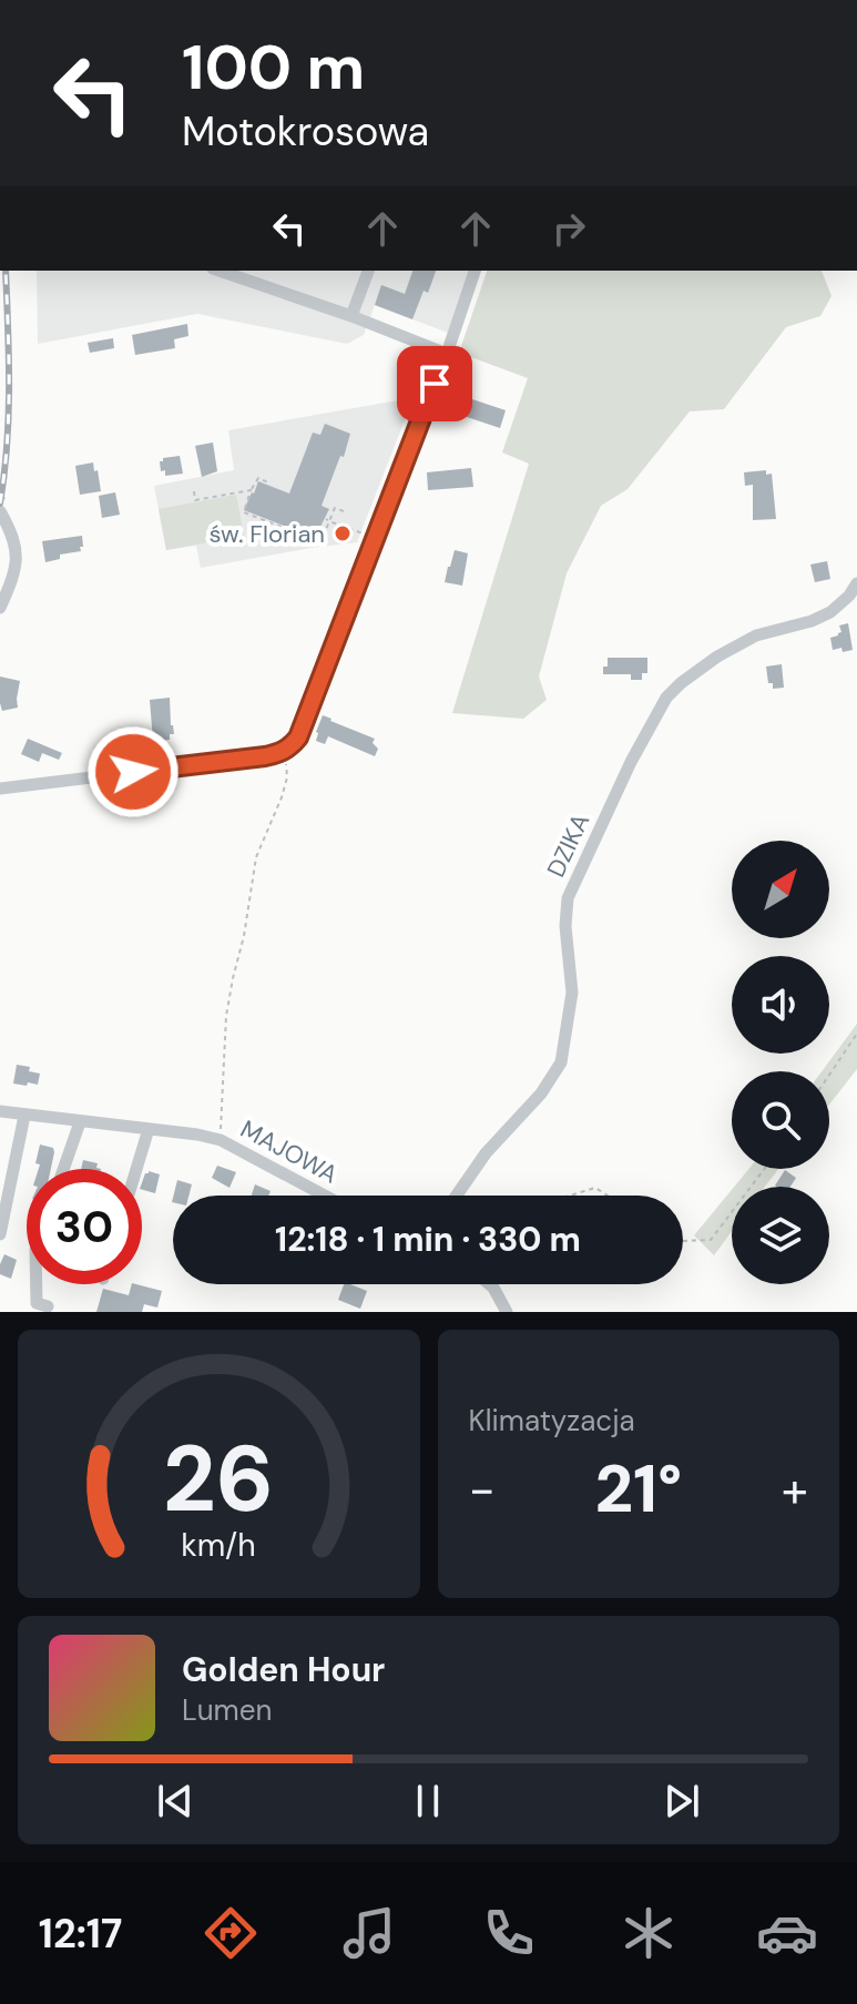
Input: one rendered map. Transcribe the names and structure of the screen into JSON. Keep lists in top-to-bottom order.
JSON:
{
  "streets": {
    "street": ["DZIKA", "MAJOWA"]
  },
  "places": ["św. Florian"],
  "north": "top right",
  "page": {
    "turn": ["100 m", "Motokrosowa"],
    "limit": "30",
    "trip": "12:18 · 1 min · 330 m",
    "tile": "Klimatyzacja",
    "heat": ["−", "21°", "+"],
    "song": ["Golden Hour", "Lumen"],
    "tabs": "12:17",
    "gauge": ["26", "km/h"]
  }
}
